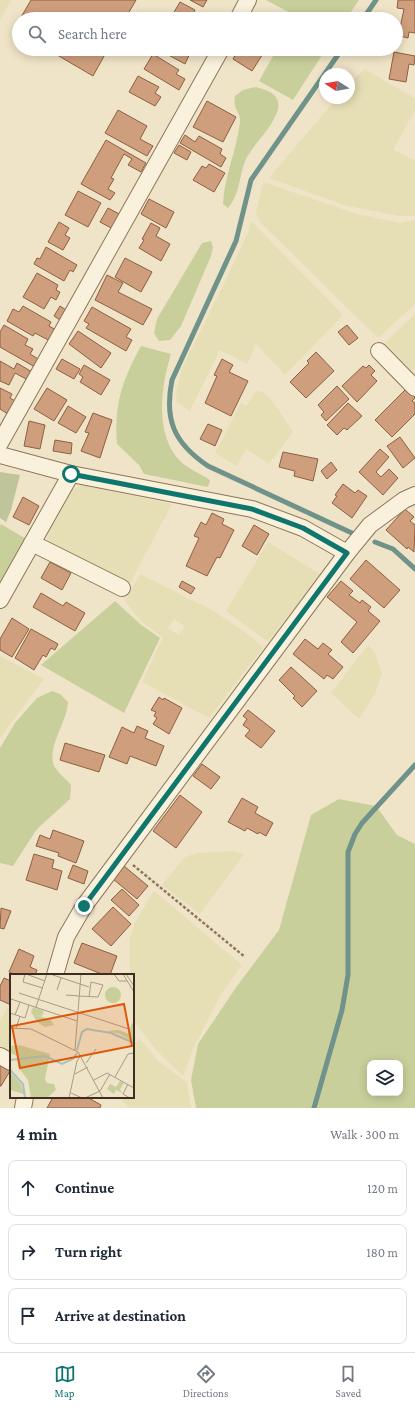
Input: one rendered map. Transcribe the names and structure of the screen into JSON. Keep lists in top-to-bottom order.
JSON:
{
  "north": "left",
  "page": {
    "search": "Search here",
    "heading": ["4 min", "Walk · 300 m"],
    "list": [
      ["Continue", "120 m"],
      ["Turn right", "180 m"],
      "Arrive at destination"
    ],
    "nav": ["Map", "Directions", "Saved"]
  }
}
